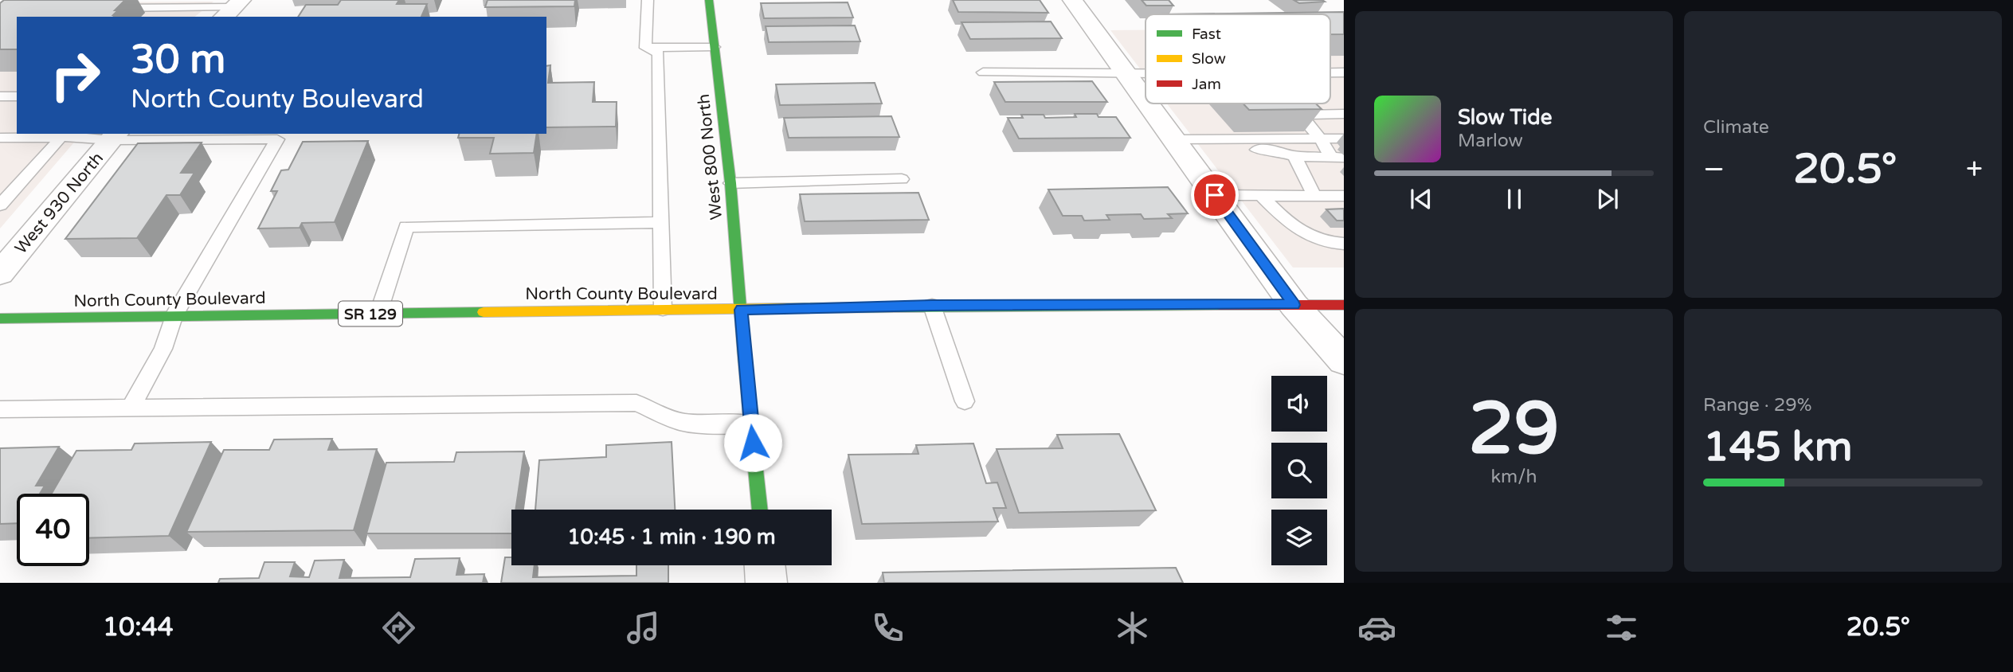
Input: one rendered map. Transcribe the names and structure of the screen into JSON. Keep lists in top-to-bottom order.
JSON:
{
  "streets": {
    "main road": ["West 800 North", "North County Boulevard", "SR 129"],
    "street": ["West 930 North"]
  },
  "crossings": [
    ["West 800 North", "North County Boulevard"]
  ],
  "legend": ["Fast", "Slow", "Jam"],
  "page": {
    "tile": [
      "Climate",
      ["29", "km/h"],
      ["Range · 29%", "145 km"]
    ],
    "turn": ["30 m", "North County Boulevard"],
    "song": ["Slow Tide", "Marlow"],
    "heat": ["−", "20.5°", "+"],
    "limit": "40",
    "trip": "10:45 · 1 min · 190 m",
    "tabs": ["10:44", "20.5°"]
  }
}
